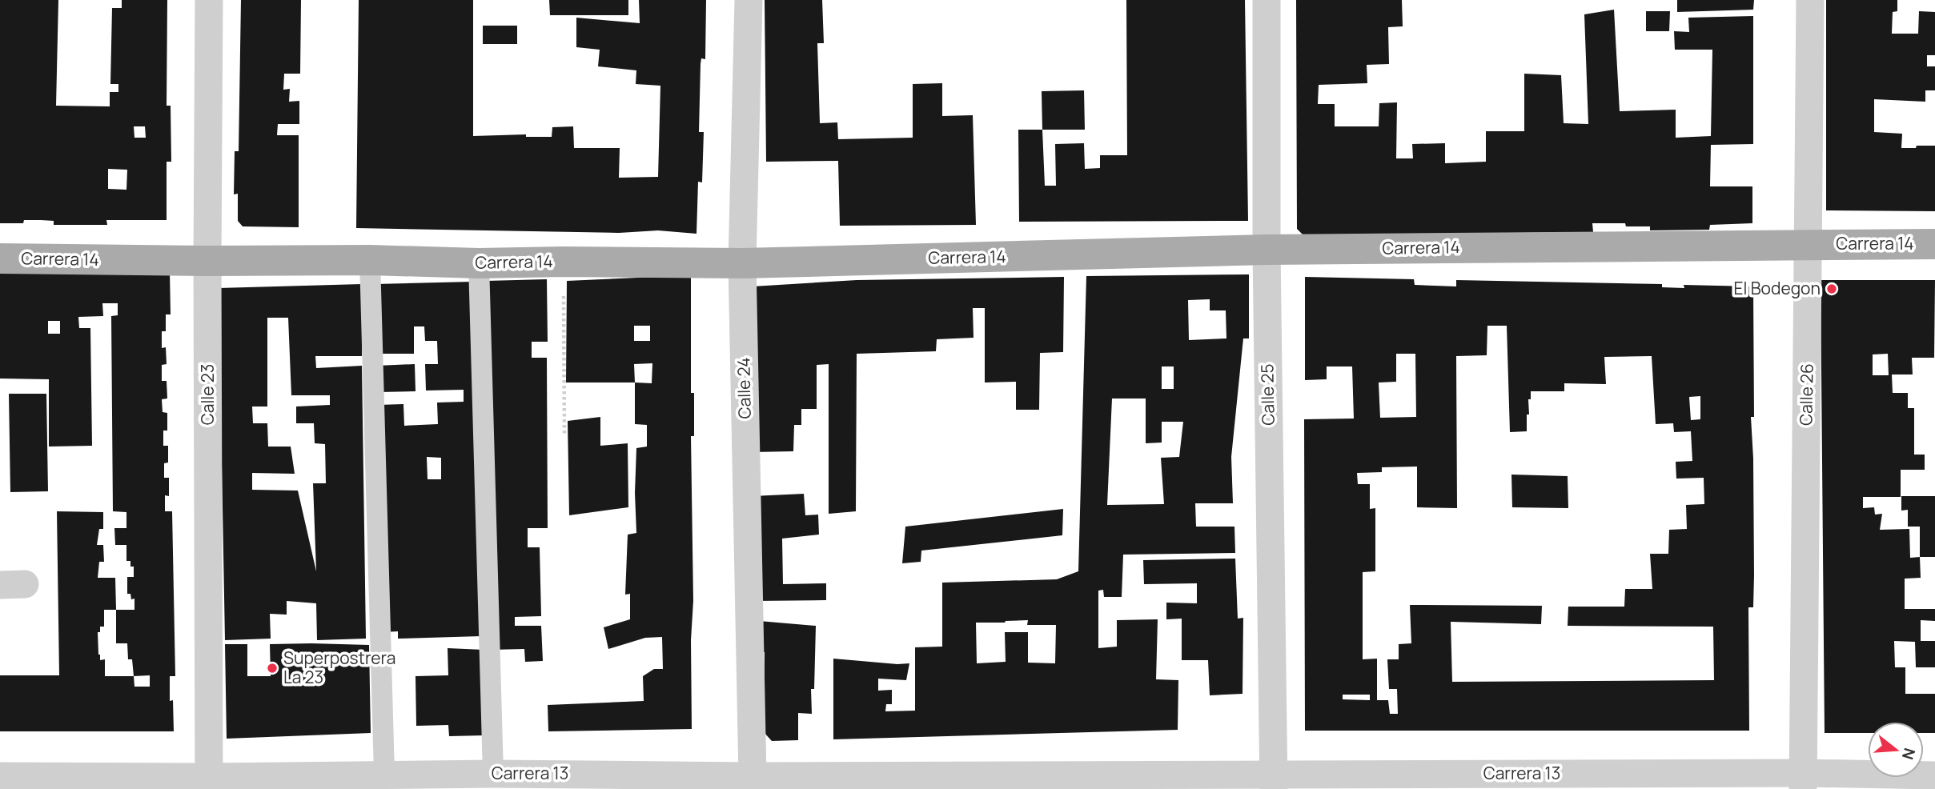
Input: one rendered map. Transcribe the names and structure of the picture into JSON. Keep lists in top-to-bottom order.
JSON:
{
  "streets": {
    "main road": ["Carrera 14"],
    "street": [
      "Calle 24",
      "Calle 23",
      "Calle 25",
      "Calle 26",
      "Carrera 13"
    ]
  },
  "crossings": [
    ["Carrera 14", "Calle 24"],
    ["Carrera 14", "Calle 23"],
    ["Carrera 14", "Calle 25"],
    ["Carrera 14", "Calle 26"],
    ["Calle 24", "Carrera 13"],
    ["Calle 23", "Carrera 13"],
    ["Calle 25", "Carrera 13"],
    ["Calle 26", "Carrera 13"]
  ],
  "places": ["El Bodegon", "Superpostrera La 23"],
  "north": "right"
}
